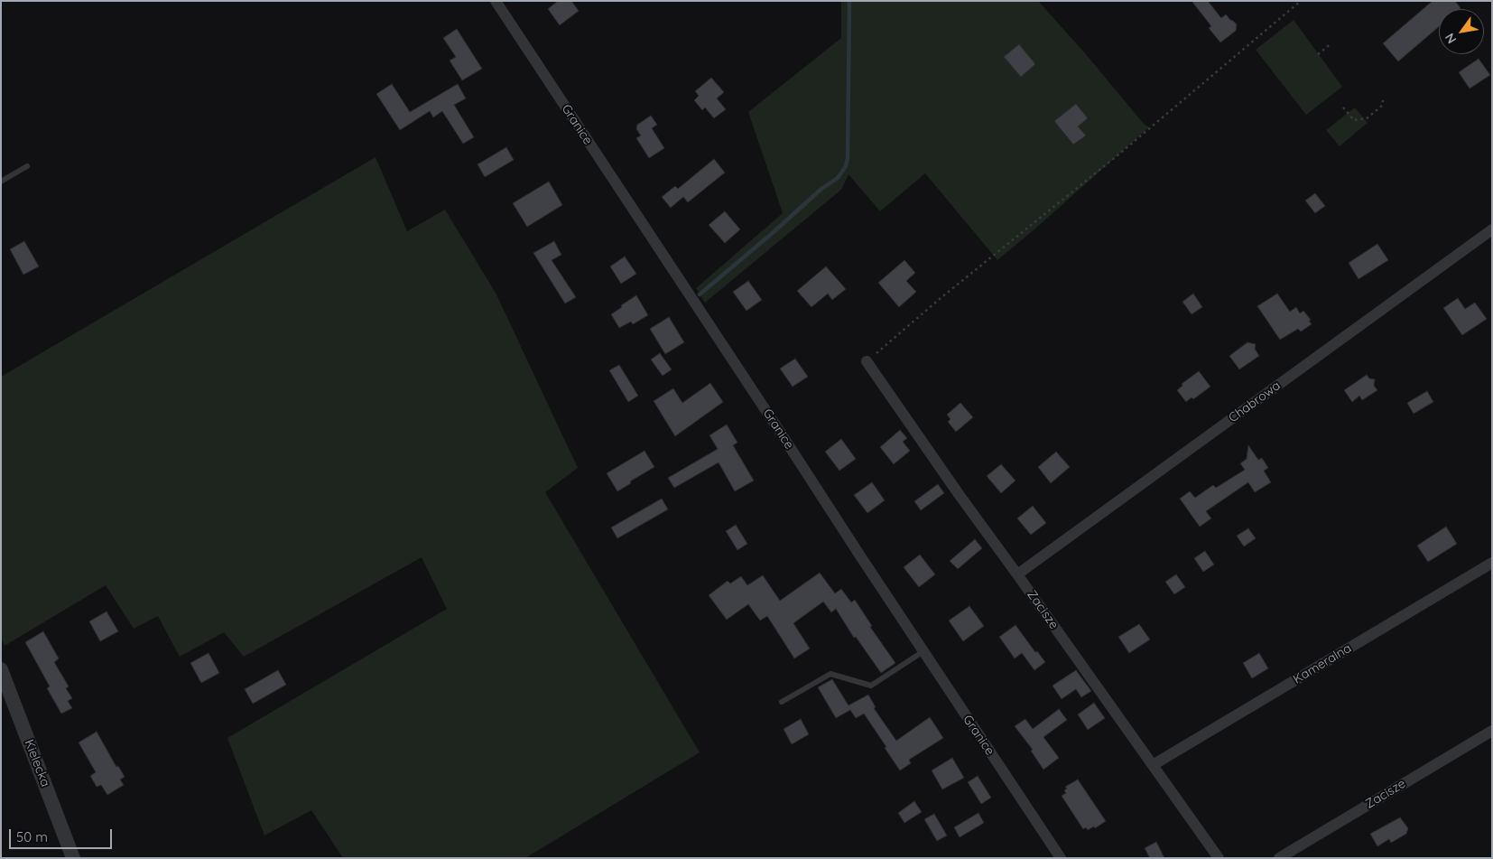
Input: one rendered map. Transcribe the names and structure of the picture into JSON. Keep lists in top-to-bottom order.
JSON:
{
  "streets": {
    "street": [
      "Granice",
      "Chabrowa",
      "Zacisze",
      "Kameralna",
      "Kielecka"
    ]
  },
  "crossings": [
    ["Chabrowa", "Zacisze"],
    ["Zacisze", "Kameralna"]
  ],
  "scale_bar": "50 m",
  "north": "bottom left"
}
